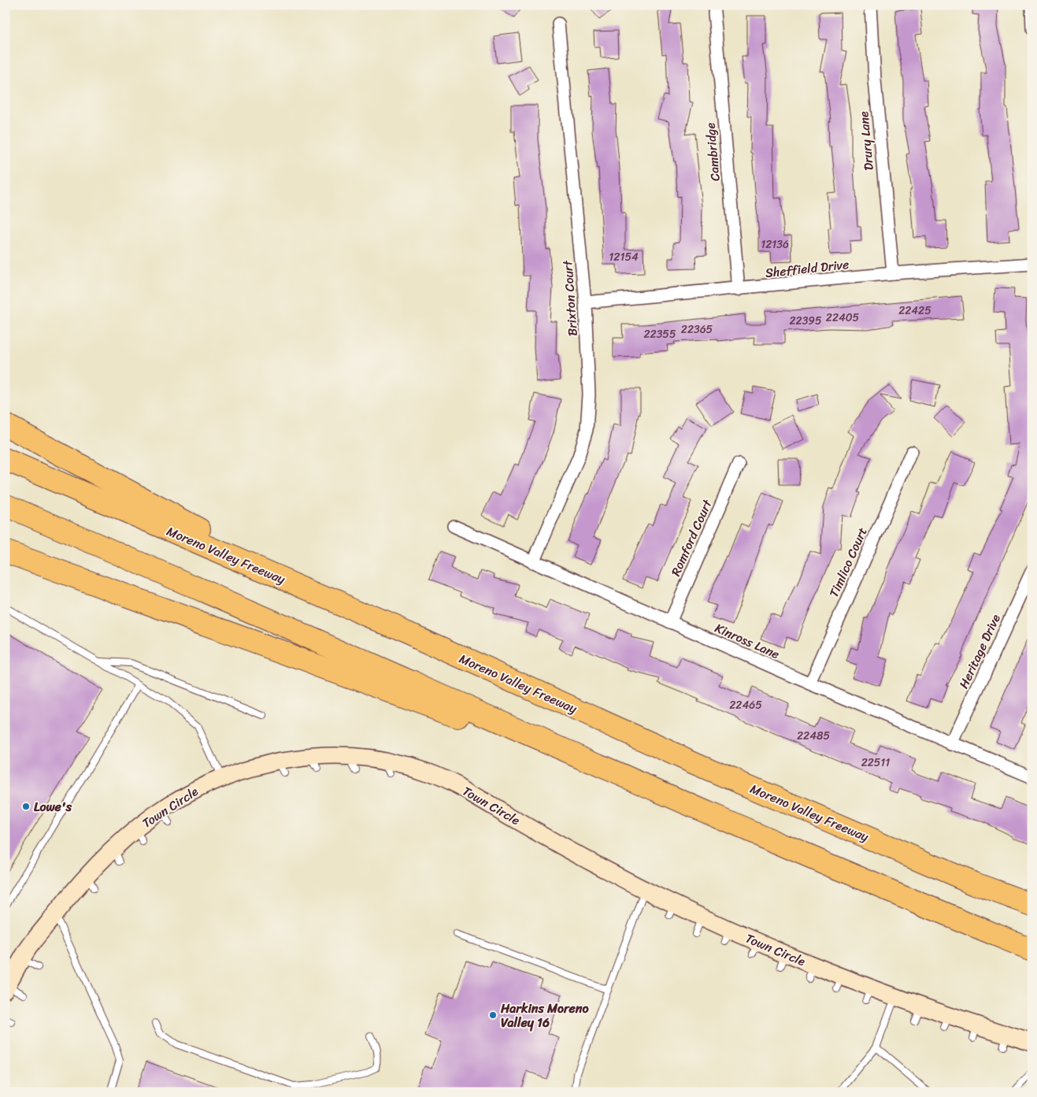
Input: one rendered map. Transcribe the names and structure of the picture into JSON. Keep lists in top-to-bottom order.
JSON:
{
  "streets": {
    "highway": ["Moreno Valley Freeway"],
    "street": [
      "Drury Lane",
      "Cambridge",
      "Sheffield Drive",
      "Brixton Court",
      "Romford Court",
      "Timlico Court",
      "Kinross Lane",
      "Heritage Drive",
      "Town Circle"
    ]
  },
  "crossings": [
    ["Drury Lane", "Sheffield Drive"],
    ["Cambridge", "Sheffield Drive"],
    ["Sheffield Drive", "Brixton Court"],
    ["Brixton Court", "Kinross Lane"],
    ["Romford Court", "Kinross Lane"],
    ["Timlico Court", "Kinross Lane"],
    ["Kinross Lane", "Heritage Drive"]
  ],
  "places": ["Lowe's", "Harkins Moreno Valley 16"],
  "house_numbers": [
    "12136",
    "12154",
    "22425",
    "22405",
    "22395",
    "22365",
    "22355",
    "22465",
    "22485",
    "22511"
  ]
}
